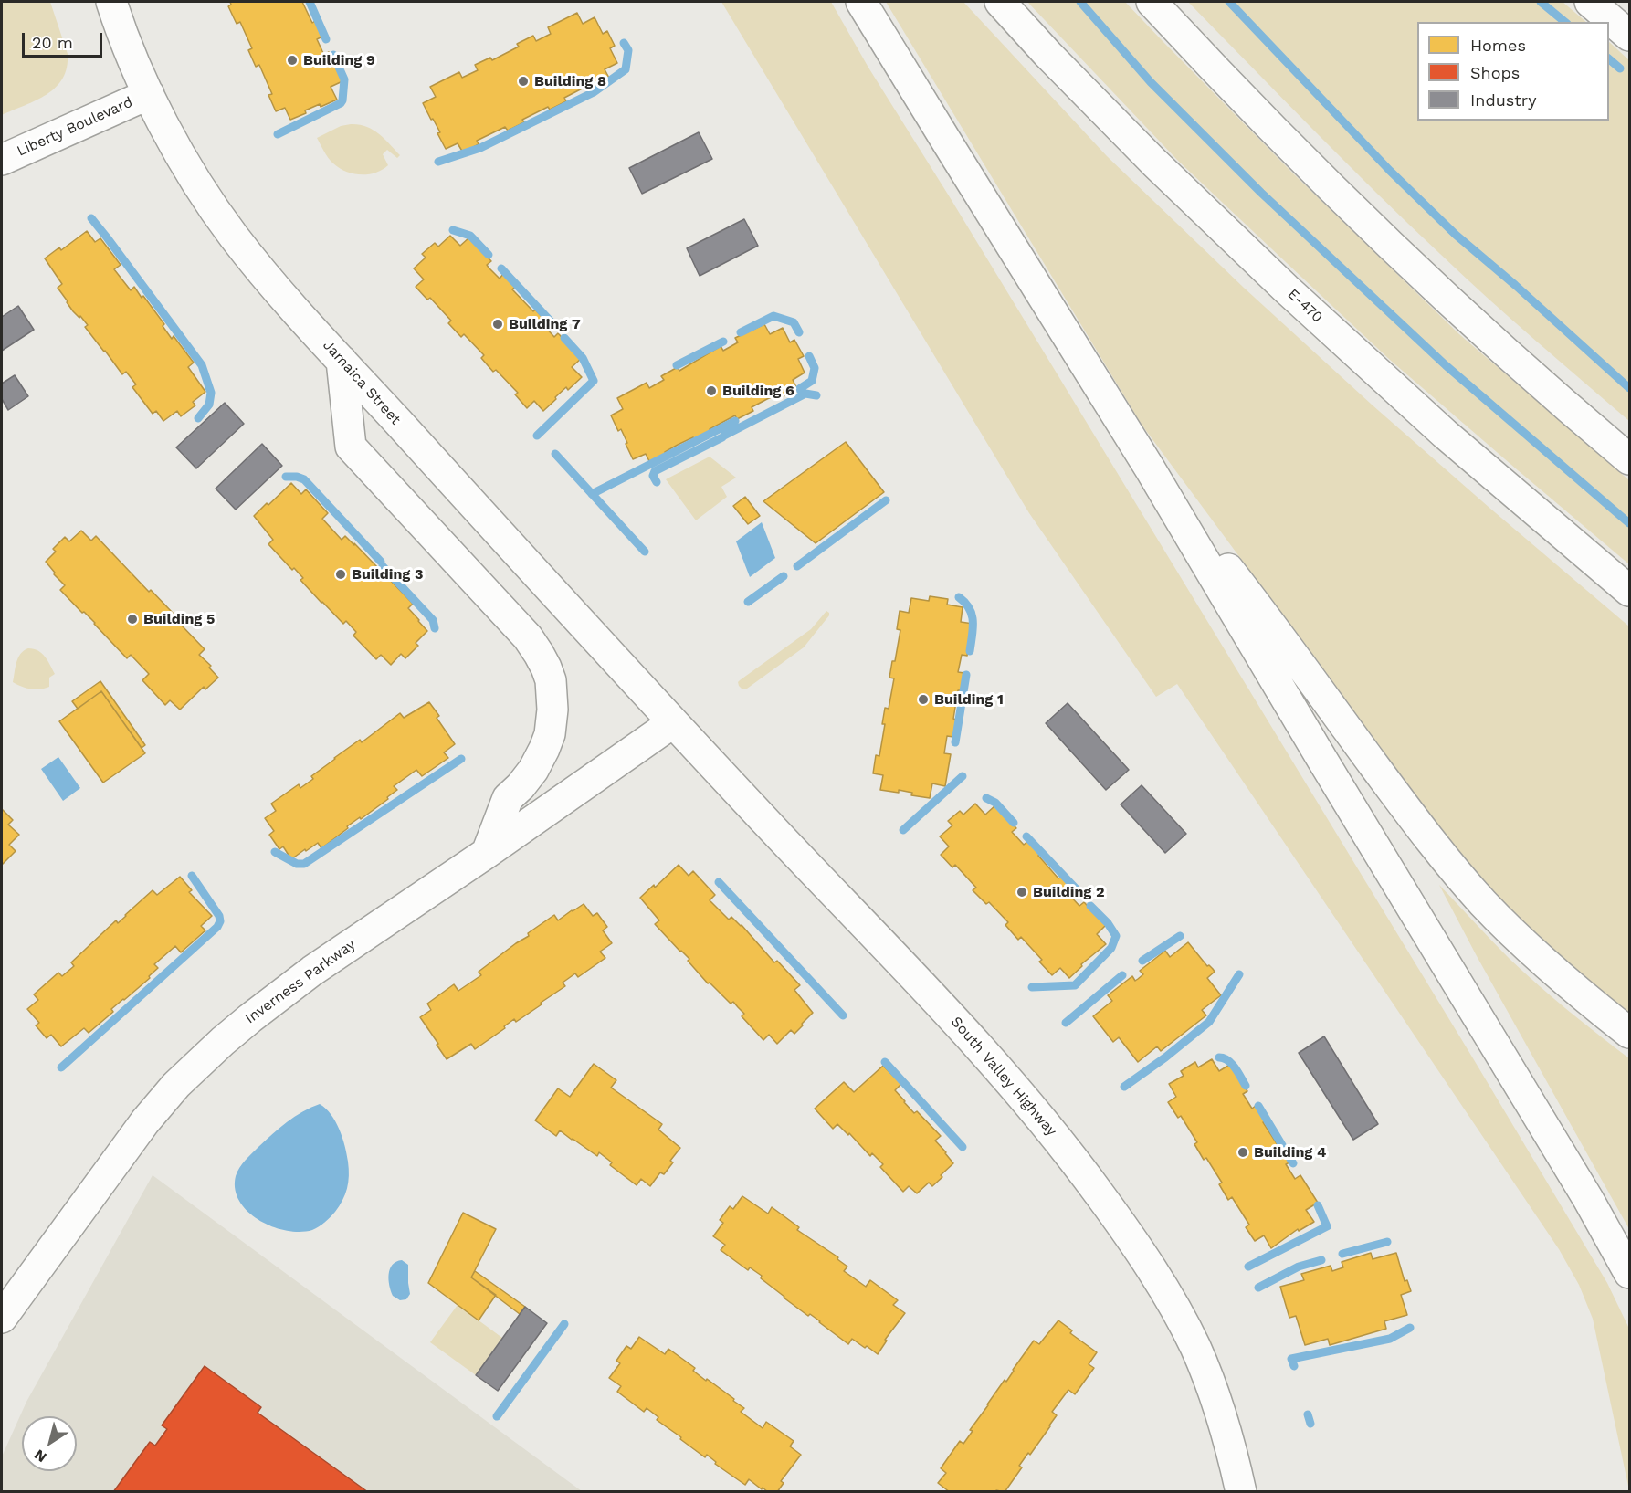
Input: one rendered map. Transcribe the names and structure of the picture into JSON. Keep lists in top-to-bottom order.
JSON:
{
  "streets": {
    "main road": [
      "Liberty Boulevard",
      "E-470",
      "Jamaica Street",
      "Inverness Parkway",
      "South Valley Highway"
    ]
  },
  "crossings": [
    ["Liberty Boulevard", "Jamaica Street"],
    ["Jamaica Street", "Inverness Parkway"],
    ["Jamaica Street", "South Valley Highway"],
    ["Inverness Parkway", "South Valley Highway"]
  ],
  "places": [
    "Building 9",
    "Building 8",
    "Building 7",
    "Building 6",
    "Building 3",
    "Building 5",
    "Building 1",
    "Building 2",
    "Building 4"
  ],
  "legend": ["Homes", "Shops", "Industry"],
  "scale_bar": "20 m",
  "north": "bottom left"
}
